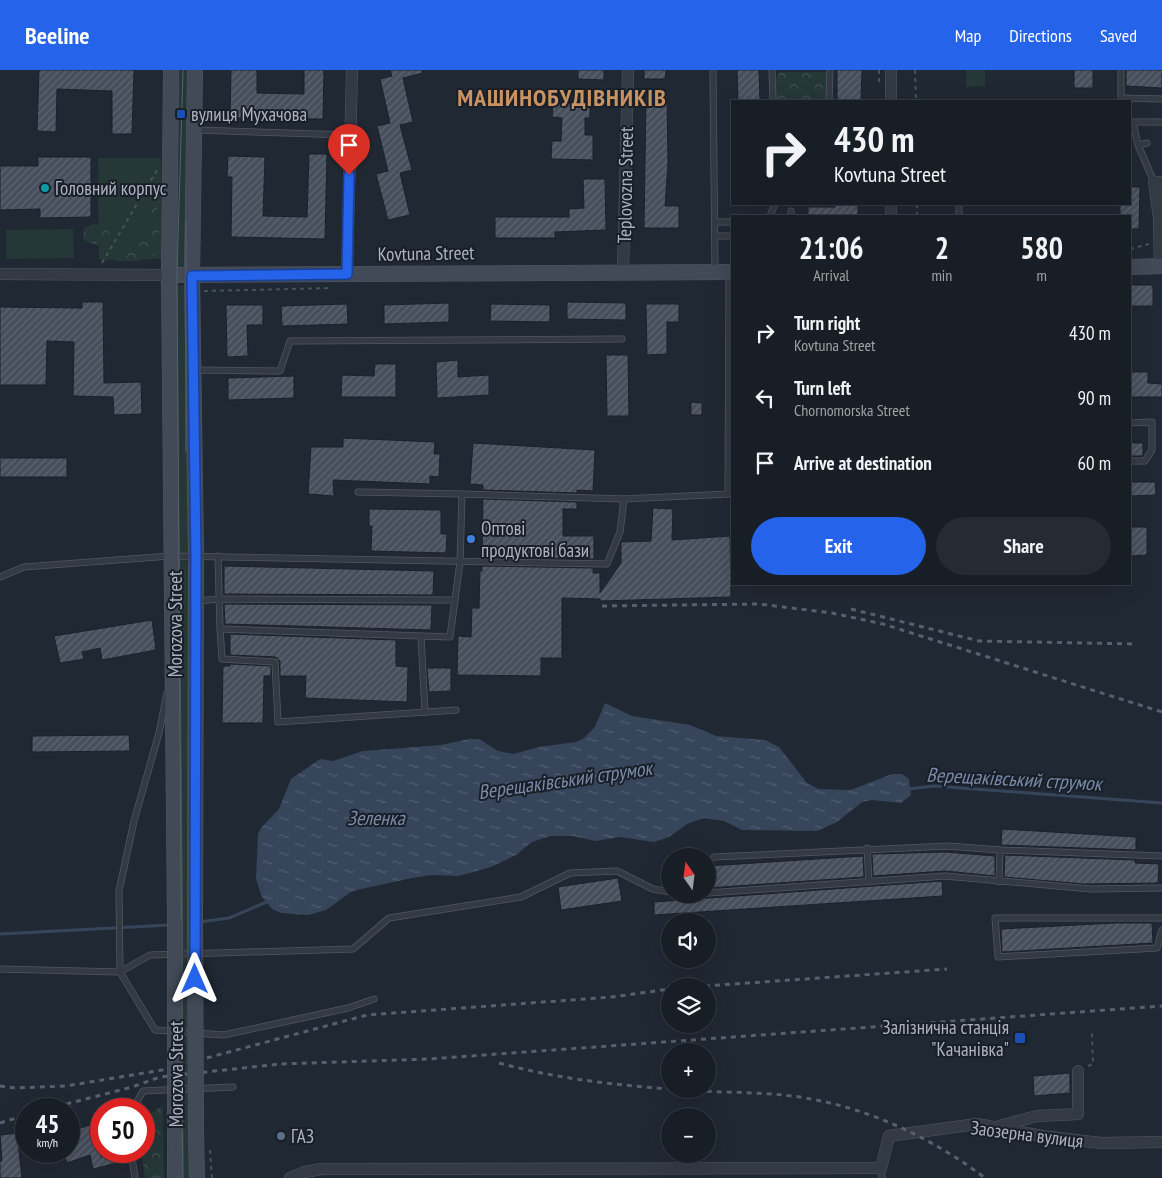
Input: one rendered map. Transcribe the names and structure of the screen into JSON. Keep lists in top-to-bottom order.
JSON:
{
  "streets": {
    "main road": ["Kovtuna Street", "Morozova Street"],
    "street": ["Teplovozna Street", "Заозерна вулиця"]
  },
  "crossings": [
    ["Teplovozna Street", "Kovtuna Street"],
    ["Kovtuna Street", "Morozova Street"]
  ],
  "districts": ["МАШИНОБУДІВНИКІВ"],
  "water": ["Верещаківський струмок", "Зеленка"],
  "places": {
    "transit": ["вулиця Мухачова", "Залізнична станція \"Качанівка\""],
    "other": ["Головний корпус", "Оптові продуктові бази", "ГАЗ"]
  },
  "north": "top",
  "page": {
    "header": "Beeline",
    "nav": ["Map", "Directions", "Saved"],
    "turn": ["430 m", "Kovtuna Street"],
    "eta": [
      "21:06",
      "Arrival",
      "2",
      "min",
      "580",
      "m"
    ],
    "list": [
      {
        "name": "Turn right",
        "note": "Kovtuna Street",
        "value": "430 m"
      },
      {
        "name": "Turn left",
        "note": "Chornomorska Street",
        "value": "90 m"
      },
      {
        "name": "Arrive at destination",
        "value": "60 m"
      }
    ],
    "buttons": ["Exit", "Share"],
    "map_buttons": ["+", "−"],
    "speed": "45 km/h",
    "limit": "50"
  }
}
